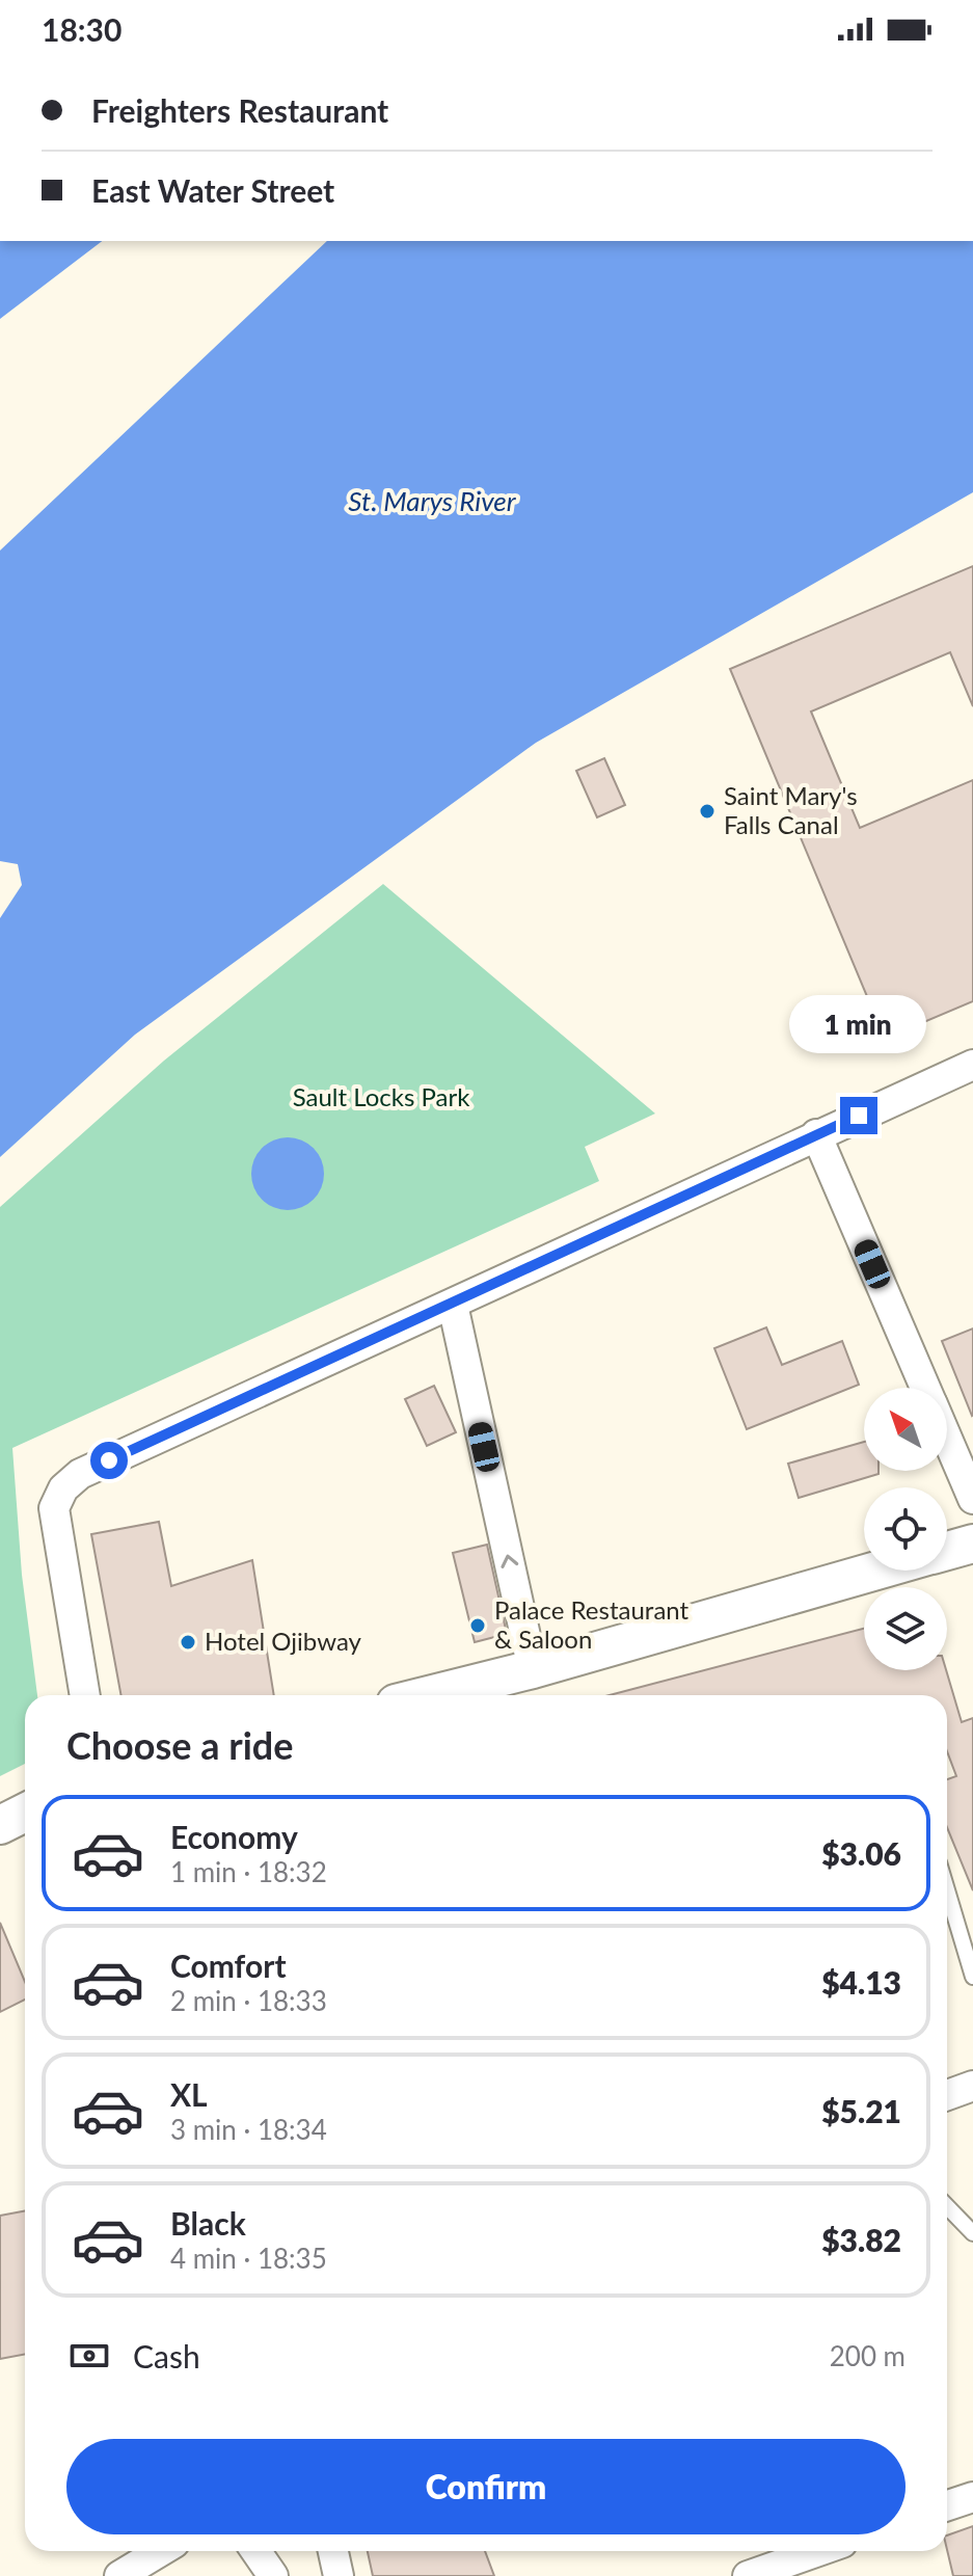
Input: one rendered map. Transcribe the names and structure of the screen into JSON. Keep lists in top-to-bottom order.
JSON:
{
  "water": ["St. Marys River"],
  "parks": ["Sault Locks Park"],
  "places": ["Saint Mary's Falls Canal", "Palace Restaurant & Saloon", "Hotel Ojibway"],
  "north": "top left",
  "page": {
    "status": "18:30",
    "banner": ["Freighters Restaurant", "East Water Street"],
    "bubble": "1 min",
    "heading": "Choose a ride",
    "list": [
      {
        "name": "Economy",
        "note": "1 min · 18:32",
        "value": "$3.06"
      },
      {
        "name": "Comfort",
        "note": "2 min · 18:33",
        "value": "$4.13"
      },
      {
        "name": "XL",
        "note": "3 min · 18:34",
        "value": "$5.21"
      },
      {
        "name": "Black",
        "note": "4 min · 18:35",
        "value": "$3.82"
      }
    ],
    "pay": ["Cash", "200 m"],
    "buttons": "Confirm"
  }
}
